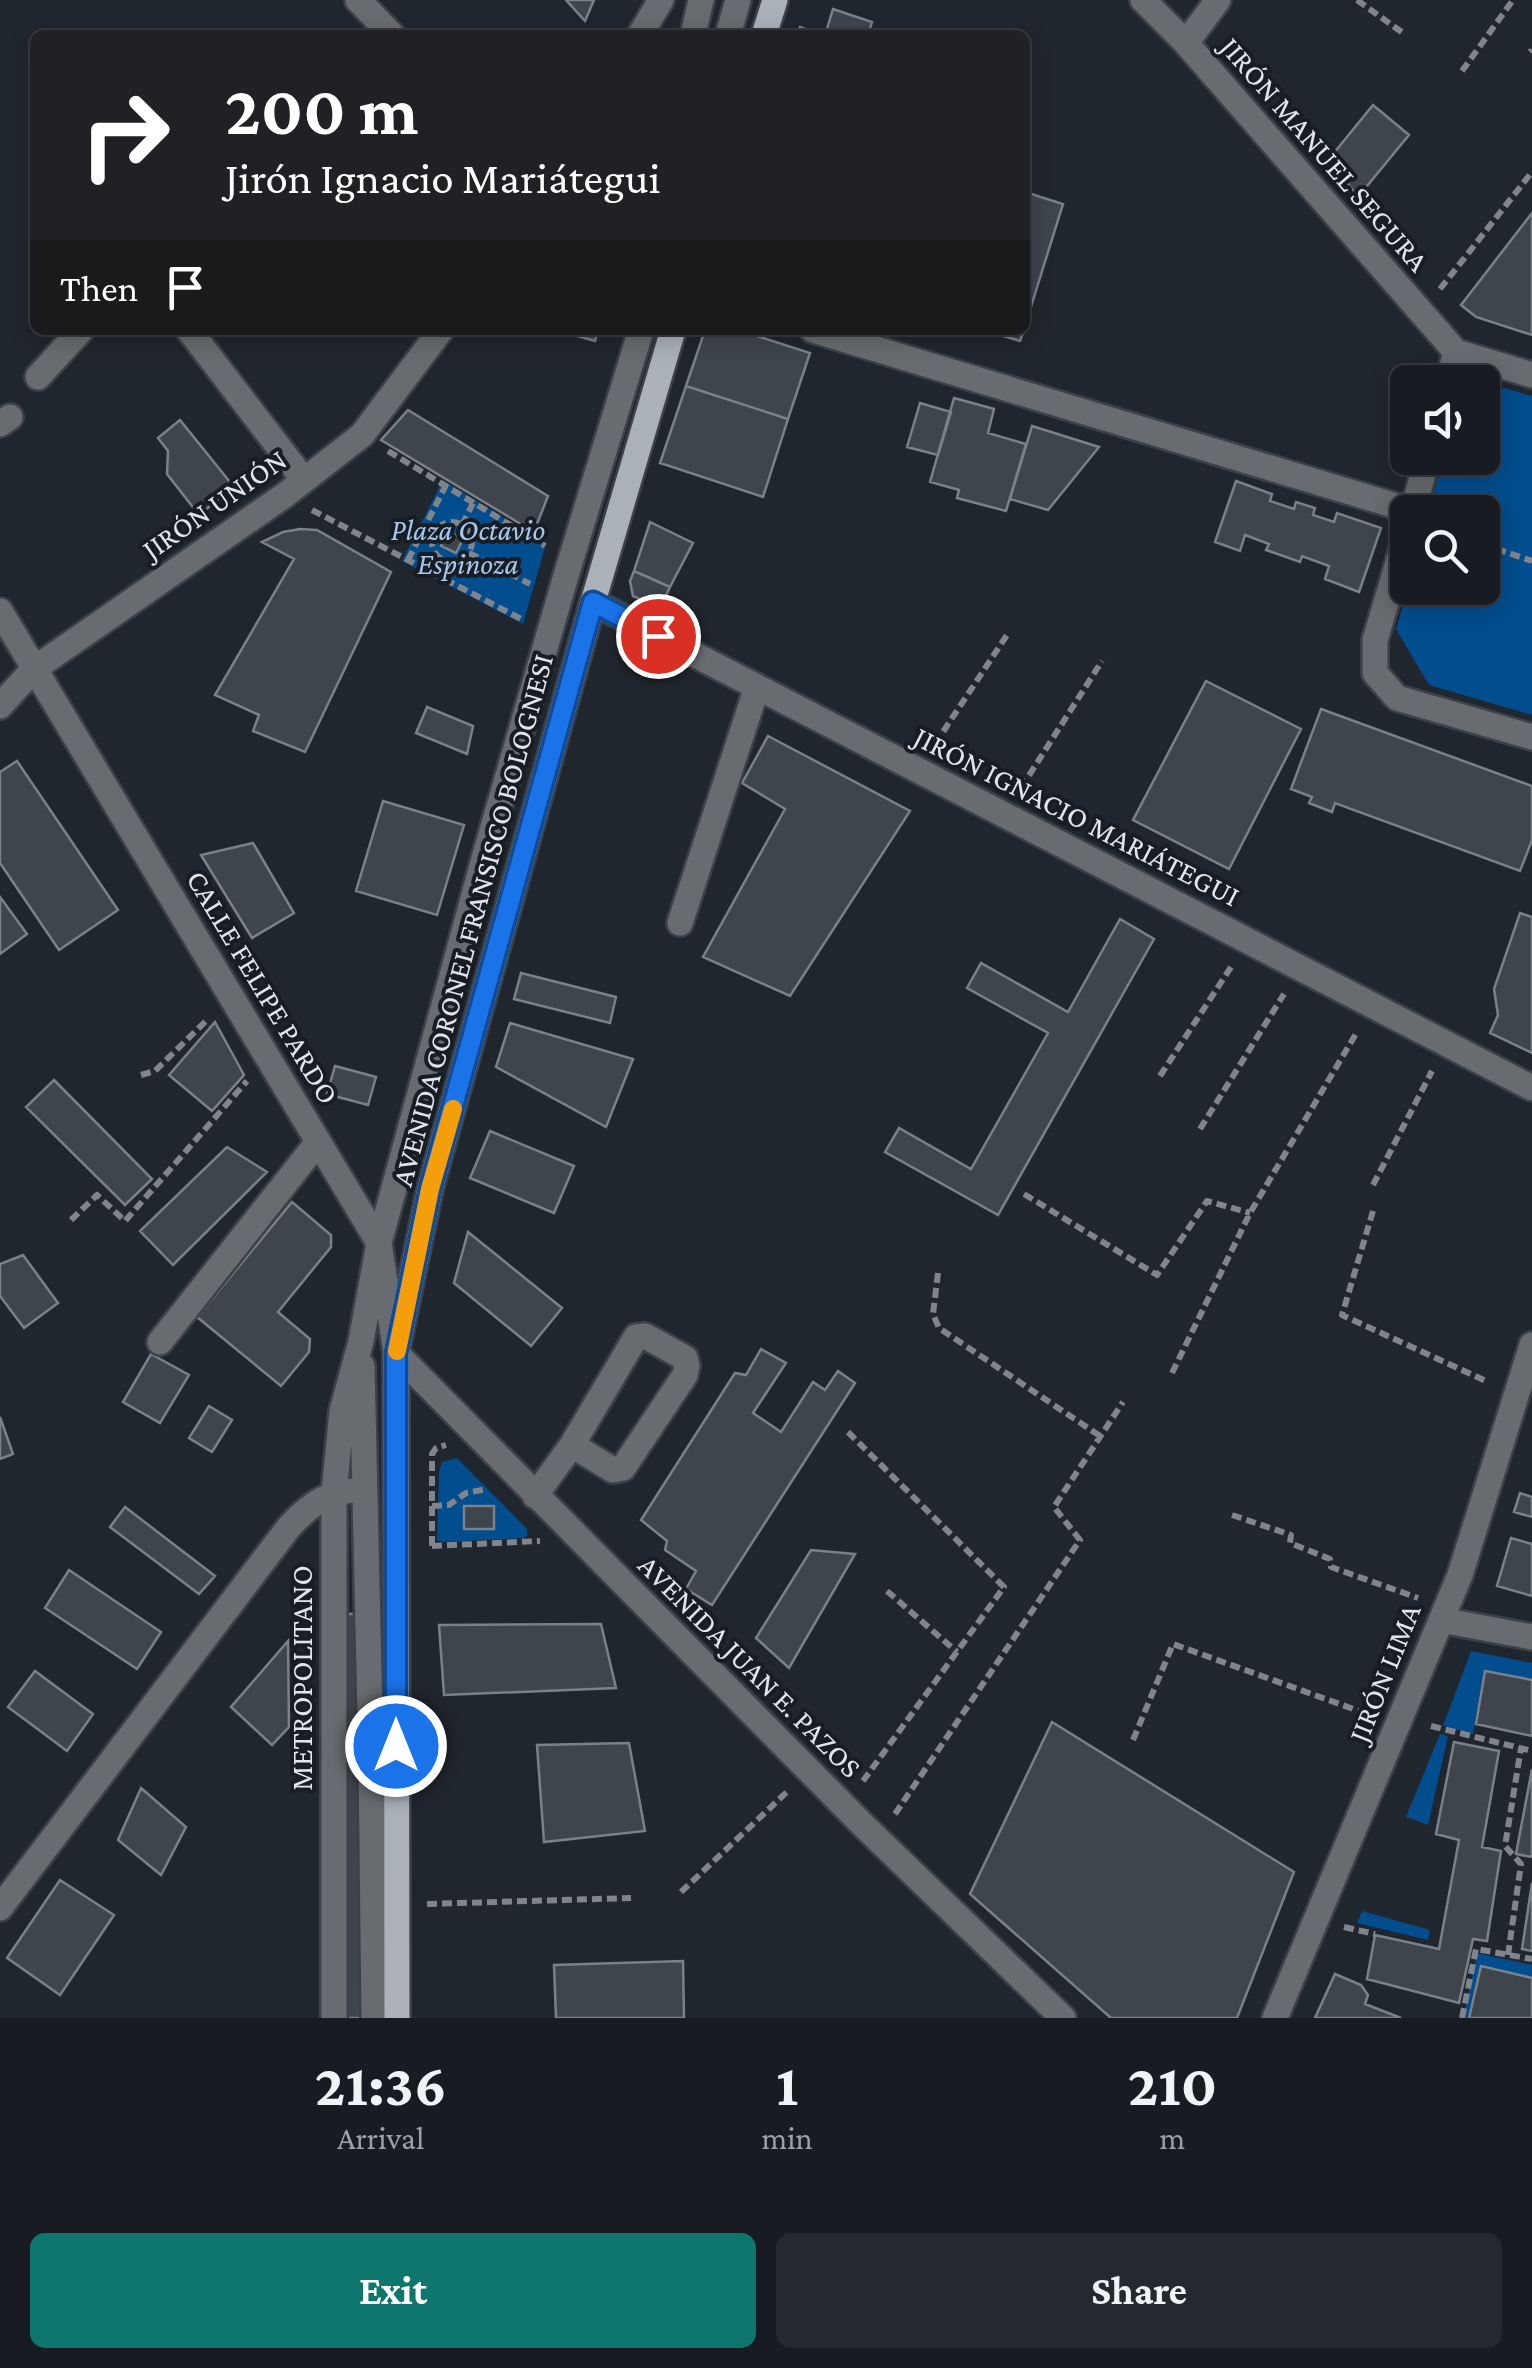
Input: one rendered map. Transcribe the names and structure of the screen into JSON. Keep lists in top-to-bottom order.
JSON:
{
  "streets": {
    "main road": ["AVENIDA CORONEL FRANSISCO BOLOGNESI"],
    "street": [
      "JIRÓN MANUEL SEGURA",
      "JIRÓN UNIÓN",
      "JIRÓN IGNACIO MARIÁTEGUI",
      "CALLE FELIPE PARDO",
      "AVENIDA JUAN E. PAZOS",
      "JIRÓN LIMA",
      "METROPOLITANO"
    ]
  },
  "crossings": [
    ["JIRÓN UNIÓN", "CALLE FELIPE PARDO"],
    ["JIRÓN IGNACIO MARIÁTEGUI", "AVENIDA CORONEL FRANSISCO BOLOGNESI"],
    ["AVENIDA CORONEL FRANSISCO BOLOGNESI", "CALLE FELIPE PARDO"],
    ["AVENIDA CORONEL FRANSISCO BOLOGNESI", "AVENIDA JUAN E. PAZOS"],
    ["CALLE FELIPE PARDO", "AVENIDA JUAN E. PAZOS"],
    ["CALLE FELIPE PARDO", "METROPOLITANO"]
  ],
  "parks": ["Plaza Octavio Espinoza"],
  "page": {
    "turn": ["200 m", "Jirón Ignacio Mariátegui"],
    "then": "Then",
    "eta": [
      "21:36",
      "Arrival",
      "1",
      "min",
      "210",
      "m"
    ],
    "buttons": ["Exit", "Share"]
  }
}
